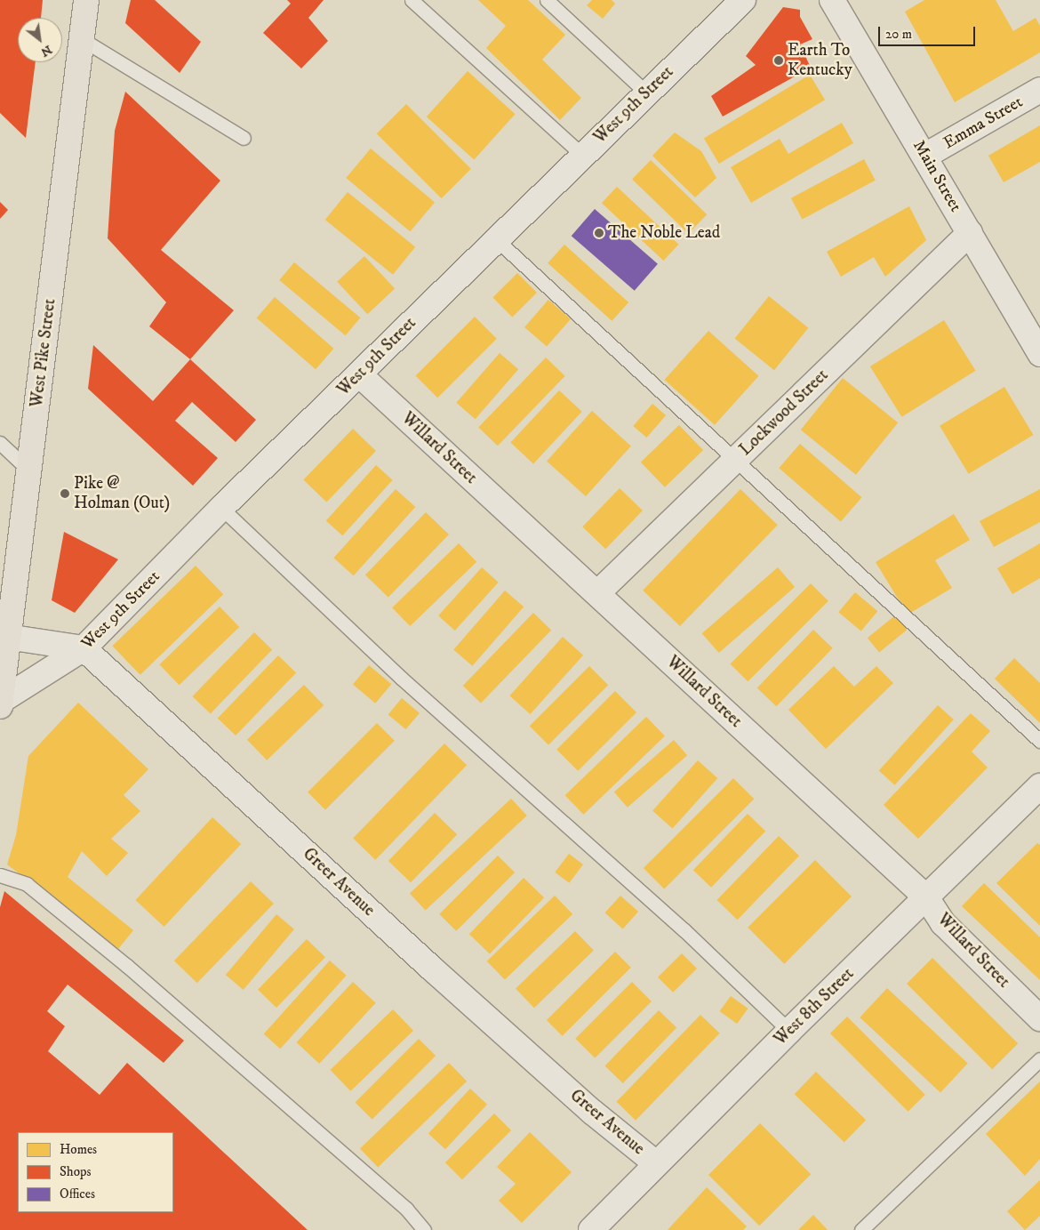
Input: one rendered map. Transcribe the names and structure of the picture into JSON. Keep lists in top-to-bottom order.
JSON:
{
  "streets": {
    "main road": ["West Pike Street"],
    "street": [
      "West 9th Street",
      "Emma Street",
      "Main Street",
      "Lockwood Street",
      "Willard Street",
      "Greer Avenue",
      "West 8th Street"
    ]
  },
  "crossings": [
    ["West 9th Street", "West Pike Street"],
    ["West 9th Street", "Willard Street"],
    ["West 9th Street", "Greer Avenue"],
    ["Emma Street", "Main Street"],
    ["Main Street", "Lockwood Street"],
    ["Lockwood Street", "Willard Street"],
    ["Willard Street", "West 8th Street"],
    ["Greer Avenue", "West 8th Street"]
  ],
  "places": ["Earth To Kentucky", "The Noble Lead", "Pike @ Holman (Out)"],
  "legend": ["Homes", "Shops", "Offices"],
  "scale_bar": "20 m",
  "north": "bottom right"
}
